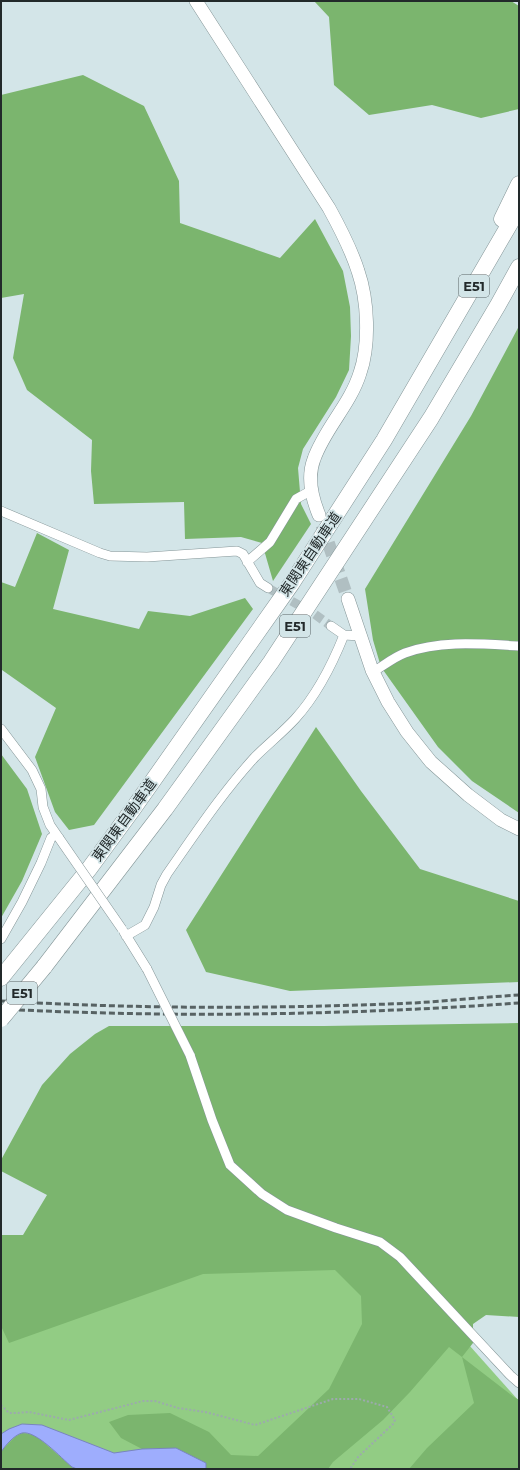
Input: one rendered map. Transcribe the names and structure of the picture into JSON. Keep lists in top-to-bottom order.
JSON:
{
  "streets": {
    "highway": ["E51", "東関東自動車道"]
  }
}
